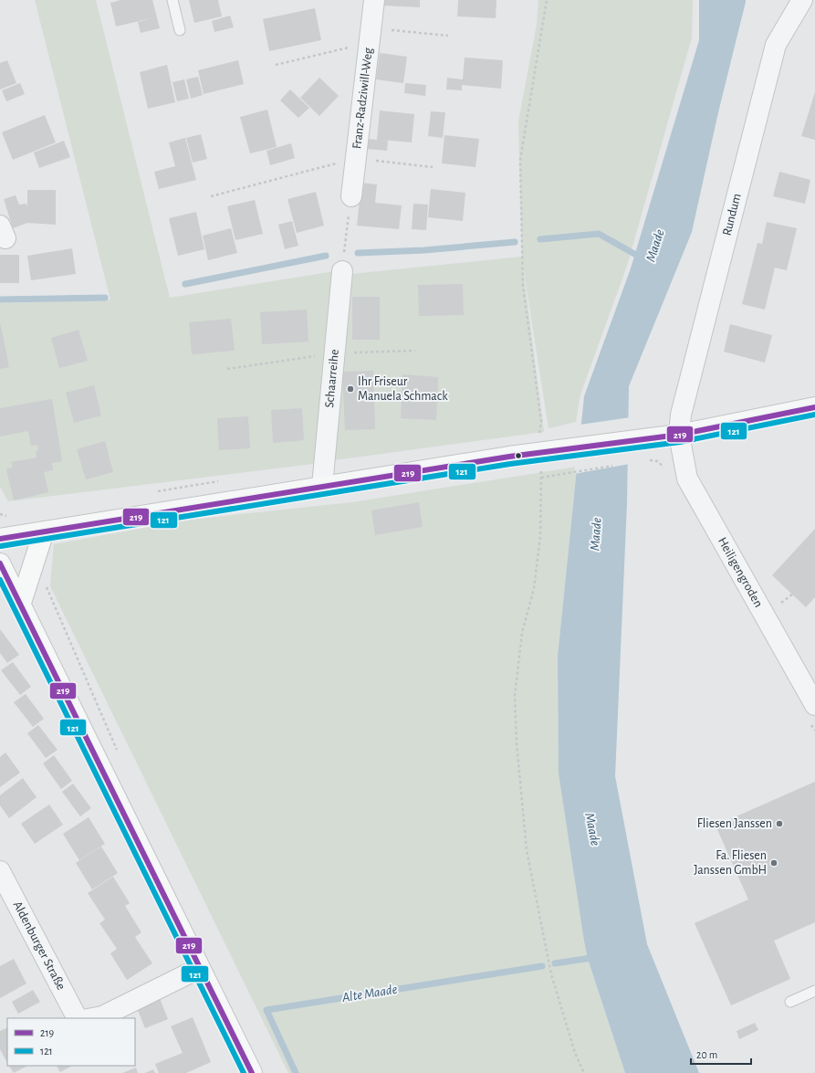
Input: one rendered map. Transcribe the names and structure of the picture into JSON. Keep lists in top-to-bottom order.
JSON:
{
  "streets": {
    "street": [
      "Franz-Radziwill-Weg",
      "Rundum",
      "Schaarreihe",
      "Heiligengroden",
      "Aldenburger Straße"
    ]
  },
  "crossings": [
    ["Rundum", "Heiligengroden"]
  ],
  "water": ["Maade", "Alte Maade"],
  "places": ["Ihr Friseur Manuela Schmack", "Fliesen Janssen", "Fa. Fliesen Janssen GmbH"],
  "lines": ["transit line 219", "transit line 121"],
  "legend": ["219", "121"],
  "scale_bar": "20 m"
}
